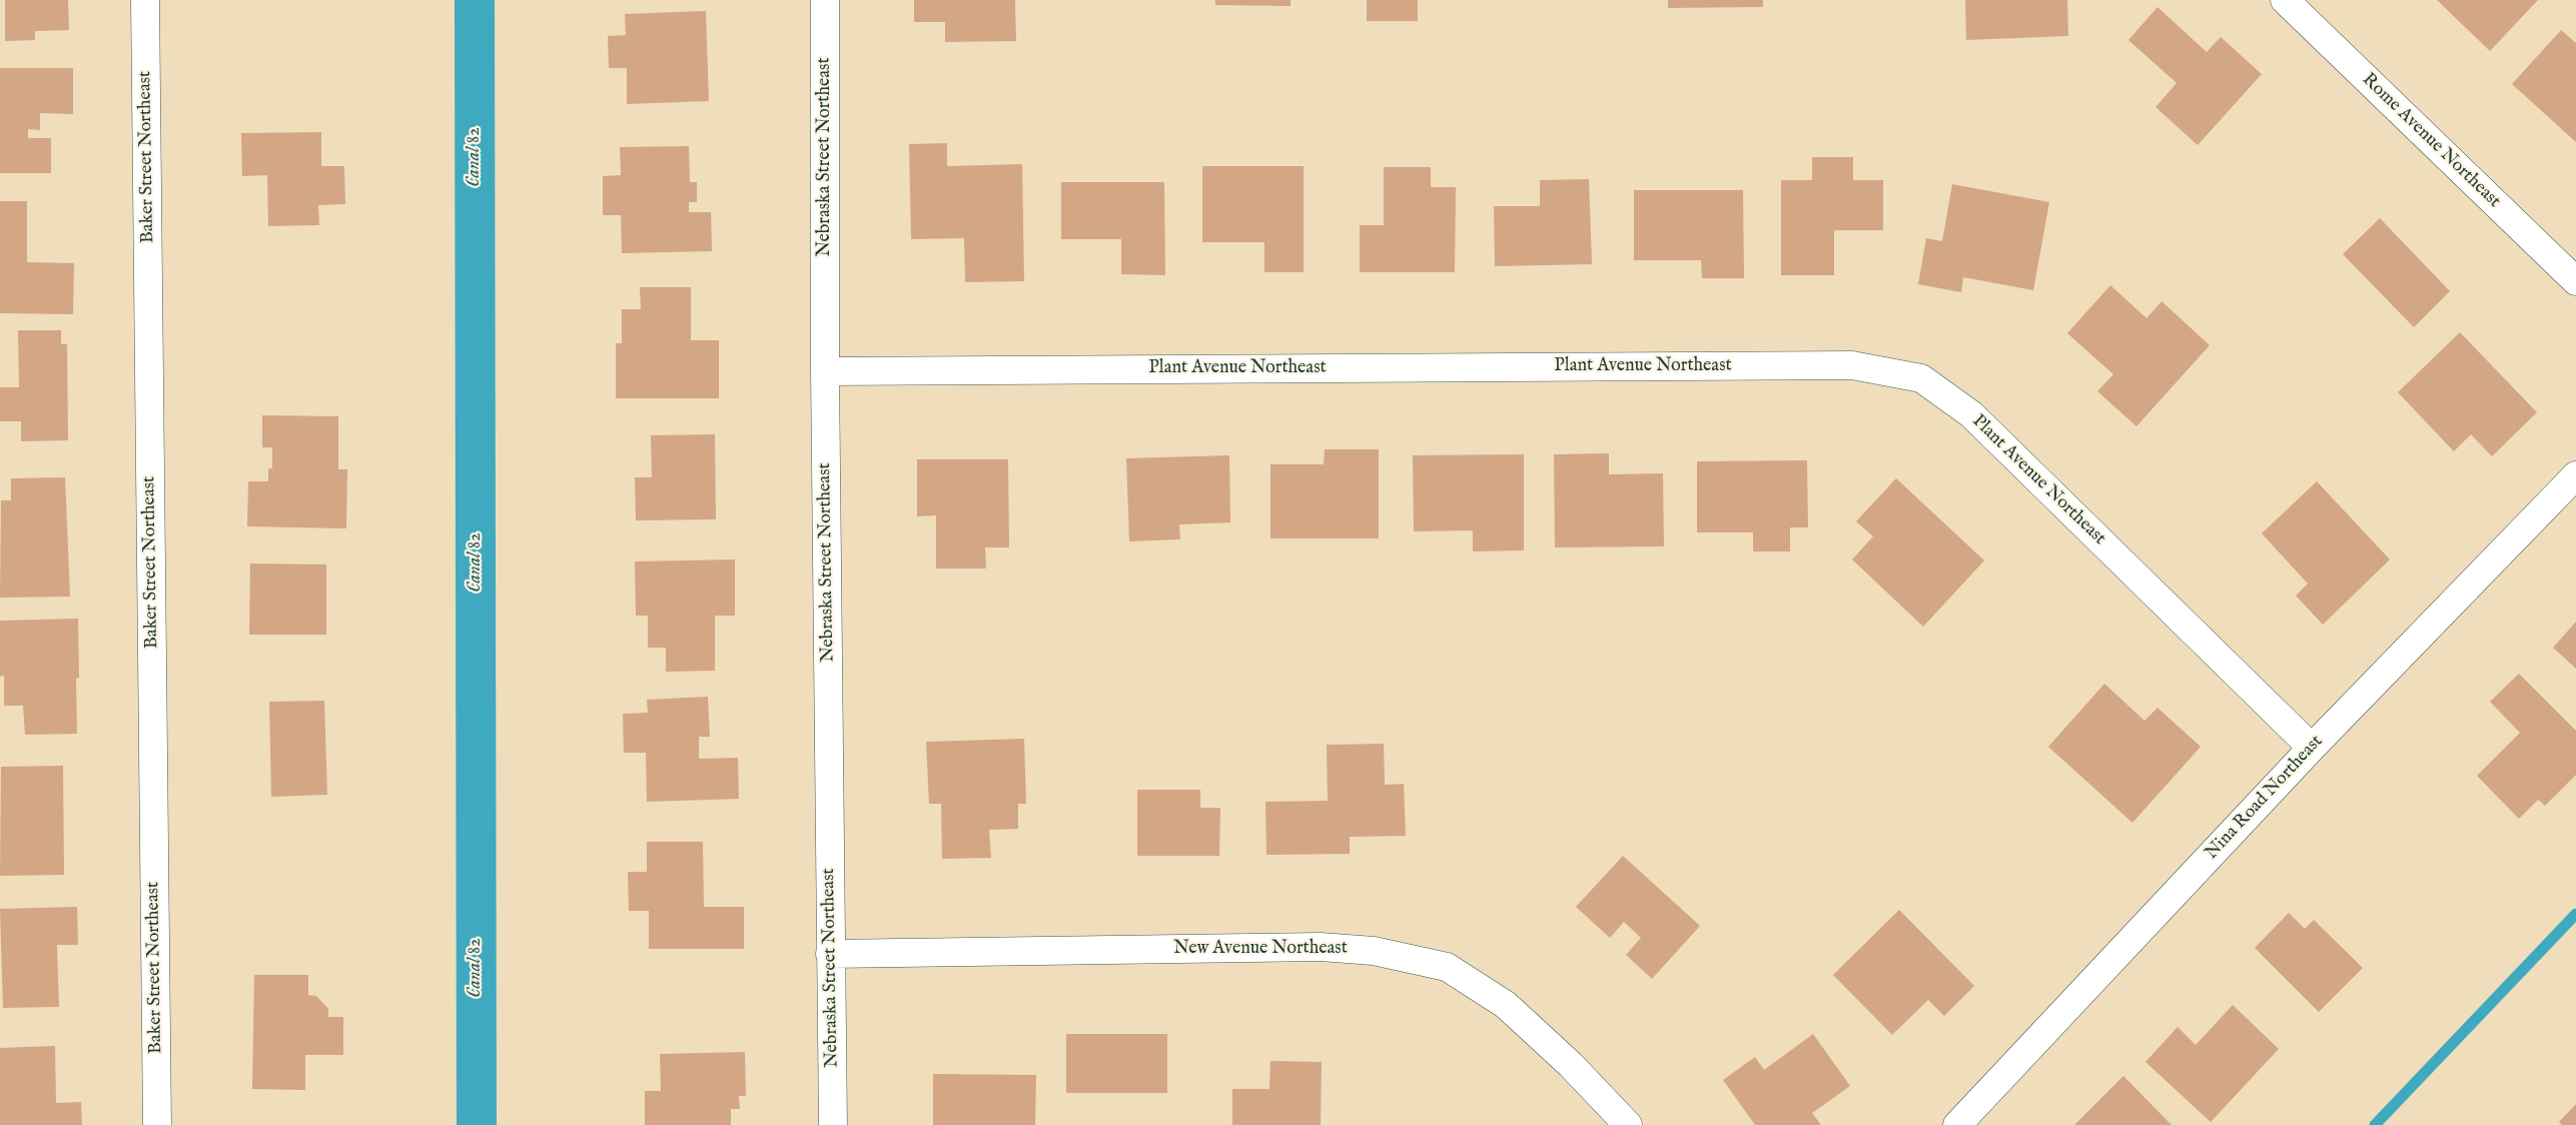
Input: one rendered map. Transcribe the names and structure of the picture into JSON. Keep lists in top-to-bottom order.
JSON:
{
  "streets": {
    "street": [
      "Rome Avenue Northeast",
      "Baker Street Northeast",
      "Nebraska Street Northeast",
      "Plant Avenue Northeast",
      "Nina Road Northeast",
      "New Avenue Northeast"
    ]
  },
  "crossings": [
    ["Nebraska Street Northeast", "Plant Avenue Northeast"],
    ["Nebraska Street Northeast", "New Avenue Northeast"],
    ["Plant Avenue Northeast", "Nina Road Northeast"]
  ],
  "water": ["Canal 82"]
}
